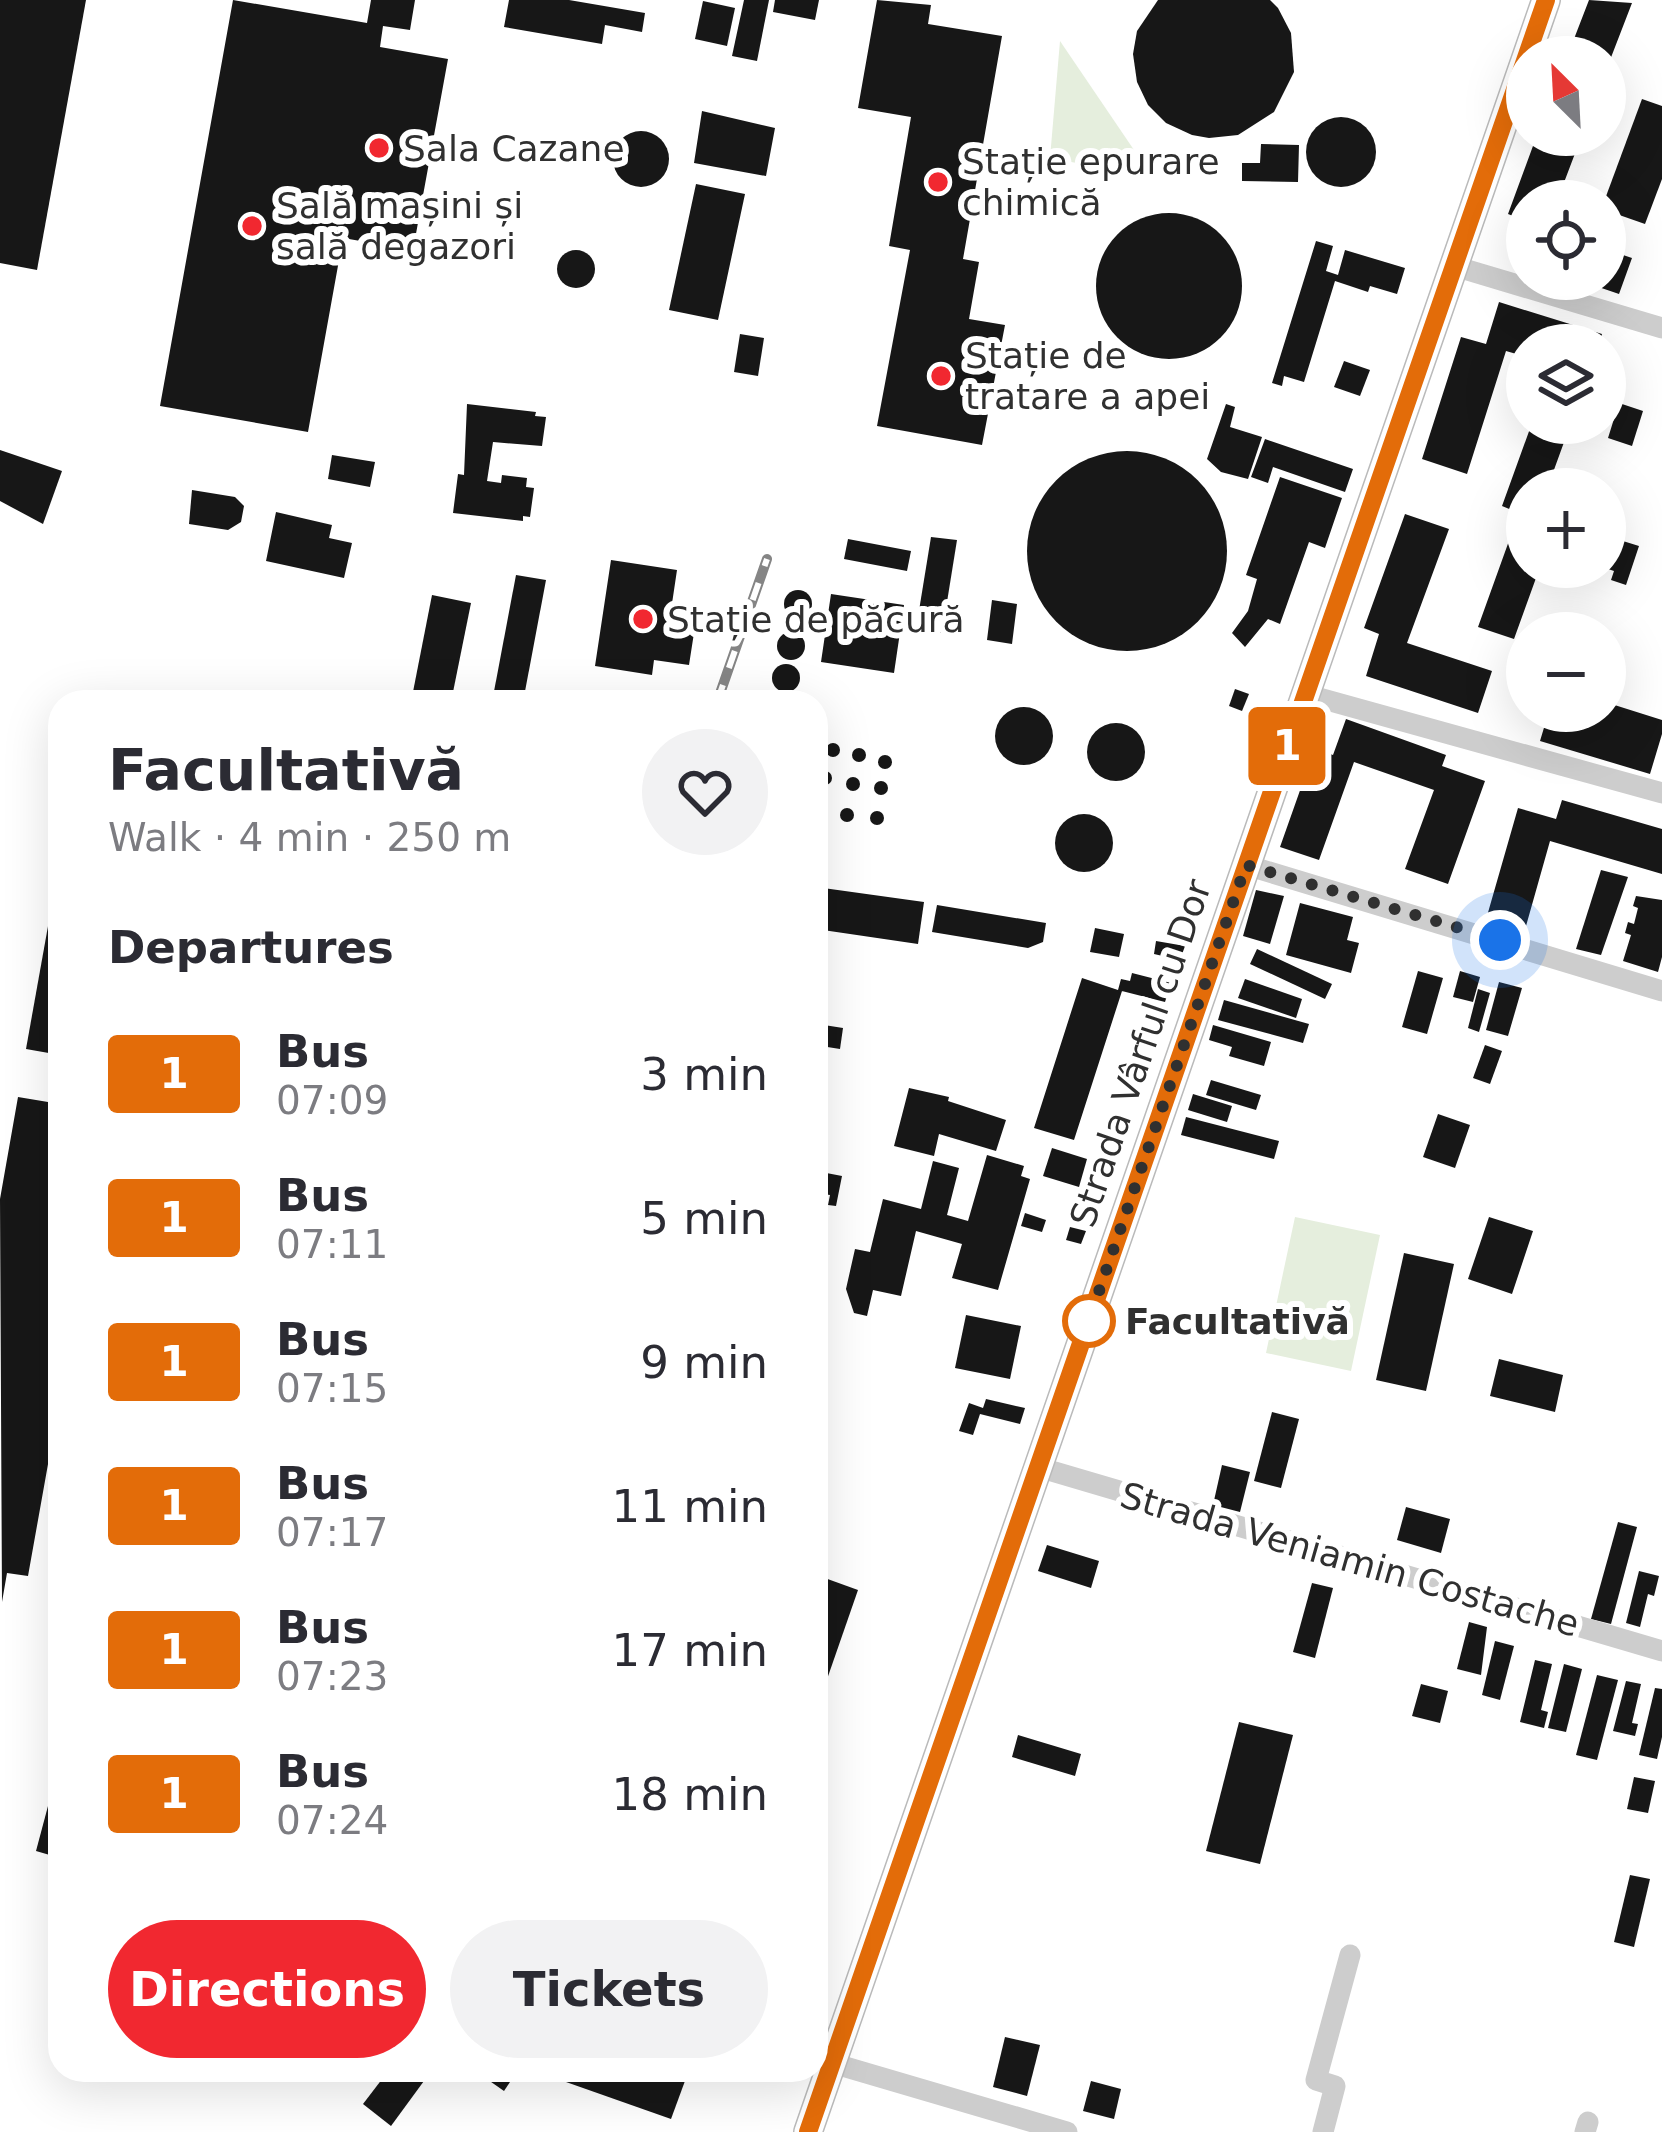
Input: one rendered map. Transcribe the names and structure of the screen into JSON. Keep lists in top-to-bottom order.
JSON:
{
  "streets": {
    "street": ["Strada Vârful cu Dor", "Strada Veniamin Costache"]
  },
  "crossings": [
    ["Strada Vârful cu Dor", "Strada Veniamin Costache"]
  ],
  "places": [
    "Sala Cazane",
    "Stație epurare chimică",
    "Sală mașini și sală degazori",
    "Stație de tratare a apei",
    "Stație de păcură",
    "Facultativă"
  ],
  "lines": ["bus line 1"],
  "north": "top left",
  "page": {
    "on_map": "1",
    "map_buttons": ["+", "−"],
    "heading": [
      ["Facultativă", "Walk · 4 min · 250 m"],
      "Departures"
    ],
    "list": [
      {
        "mark": "1",
        "name": "Bus",
        "note": "07:09",
        "value": "3 min"
      },
      {
        "mark": "1",
        "name": "Bus",
        "note": "07:11",
        "value": "5 min"
      },
      {
        "mark": "1",
        "name": "Bus",
        "note": "07:15",
        "value": "9 min"
      },
      {
        "mark": "1",
        "name": "Bus",
        "note": "07:17",
        "value": "11 min"
      },
      {
        "mark": "1",
        "name": "Bus",
        "note": "07:23",
        "value": "17 min"
      },
      {
        "mark": "1",
        "name": "Bus",
        "note": "07:24",
        "value": "18 min"
      }
    ],
    "buttons": ["Directions", "Tickets"]
  }
}
